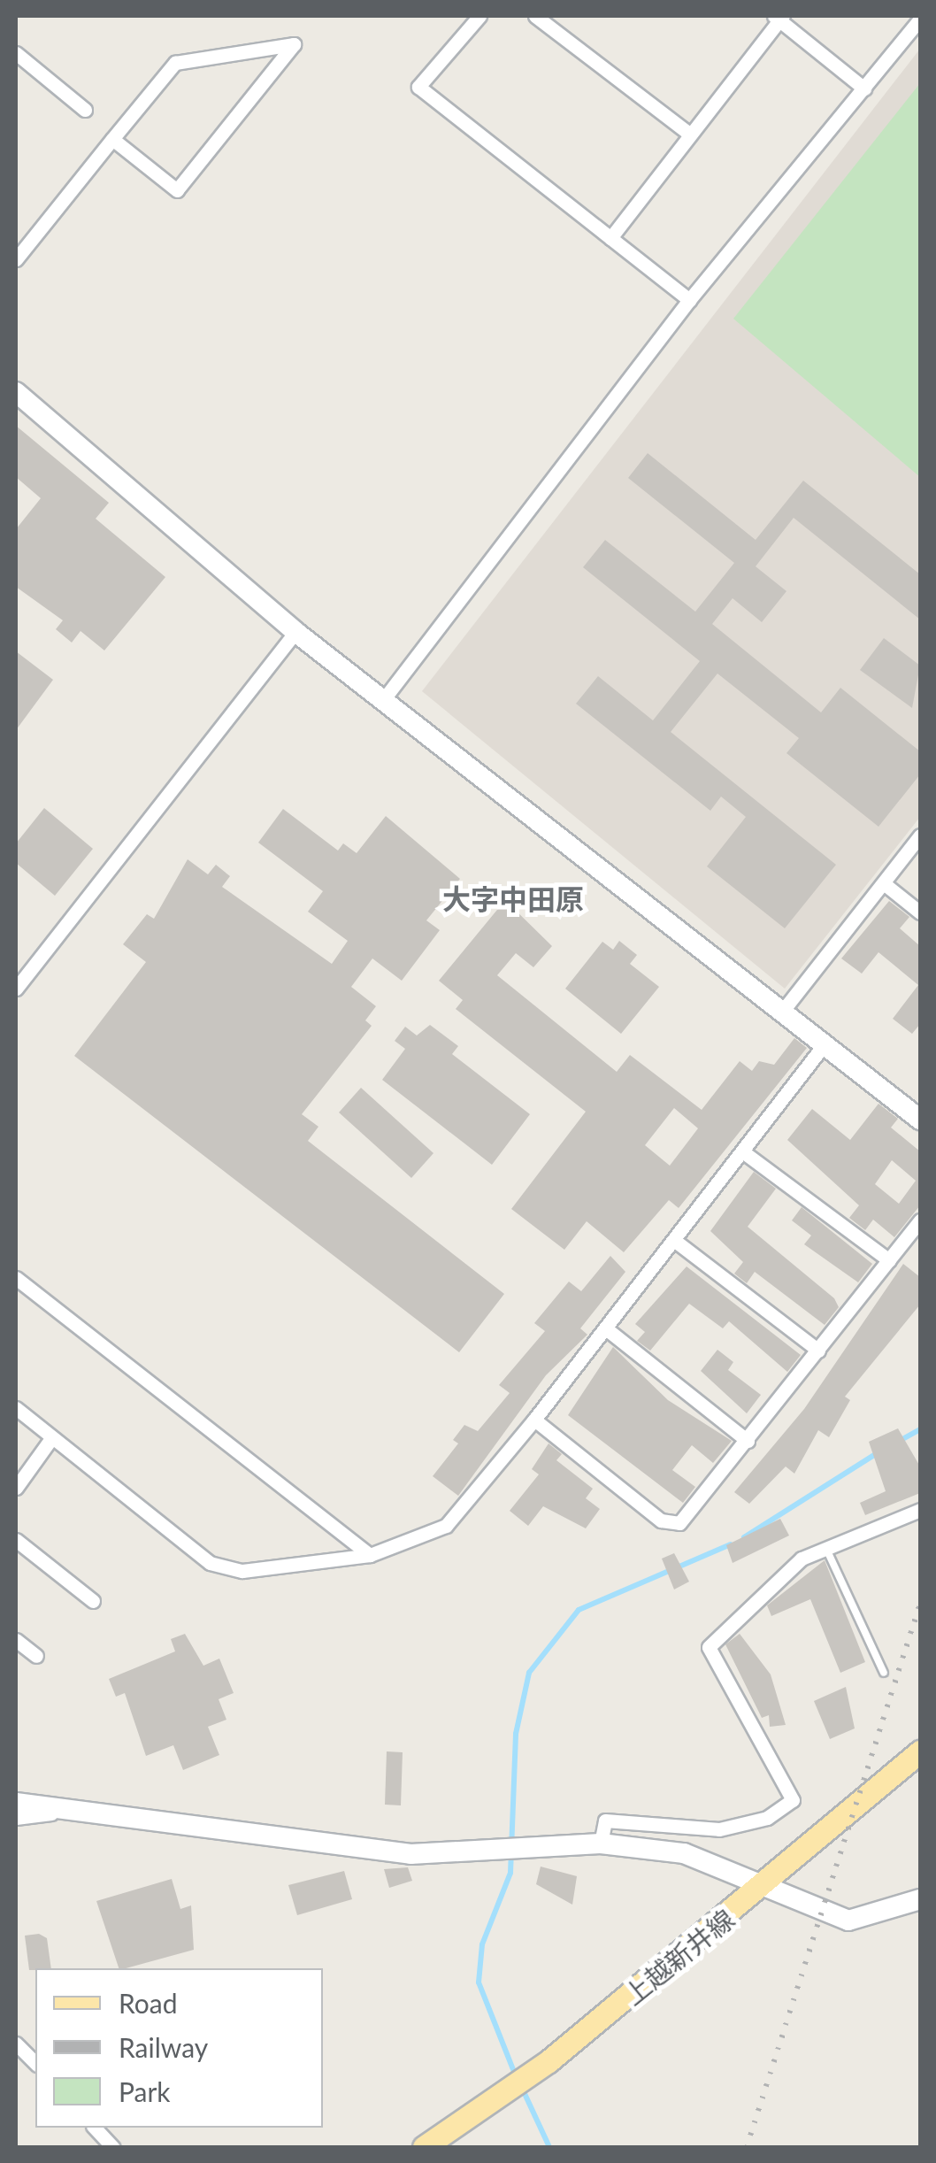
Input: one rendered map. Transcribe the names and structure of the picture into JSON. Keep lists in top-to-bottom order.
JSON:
{
  "streets": {
    "main road": ["上越新井線"]
  },
  "districts": ["大字中田原"],
  "legend": ["Road", "Railway", "Park"]
}
